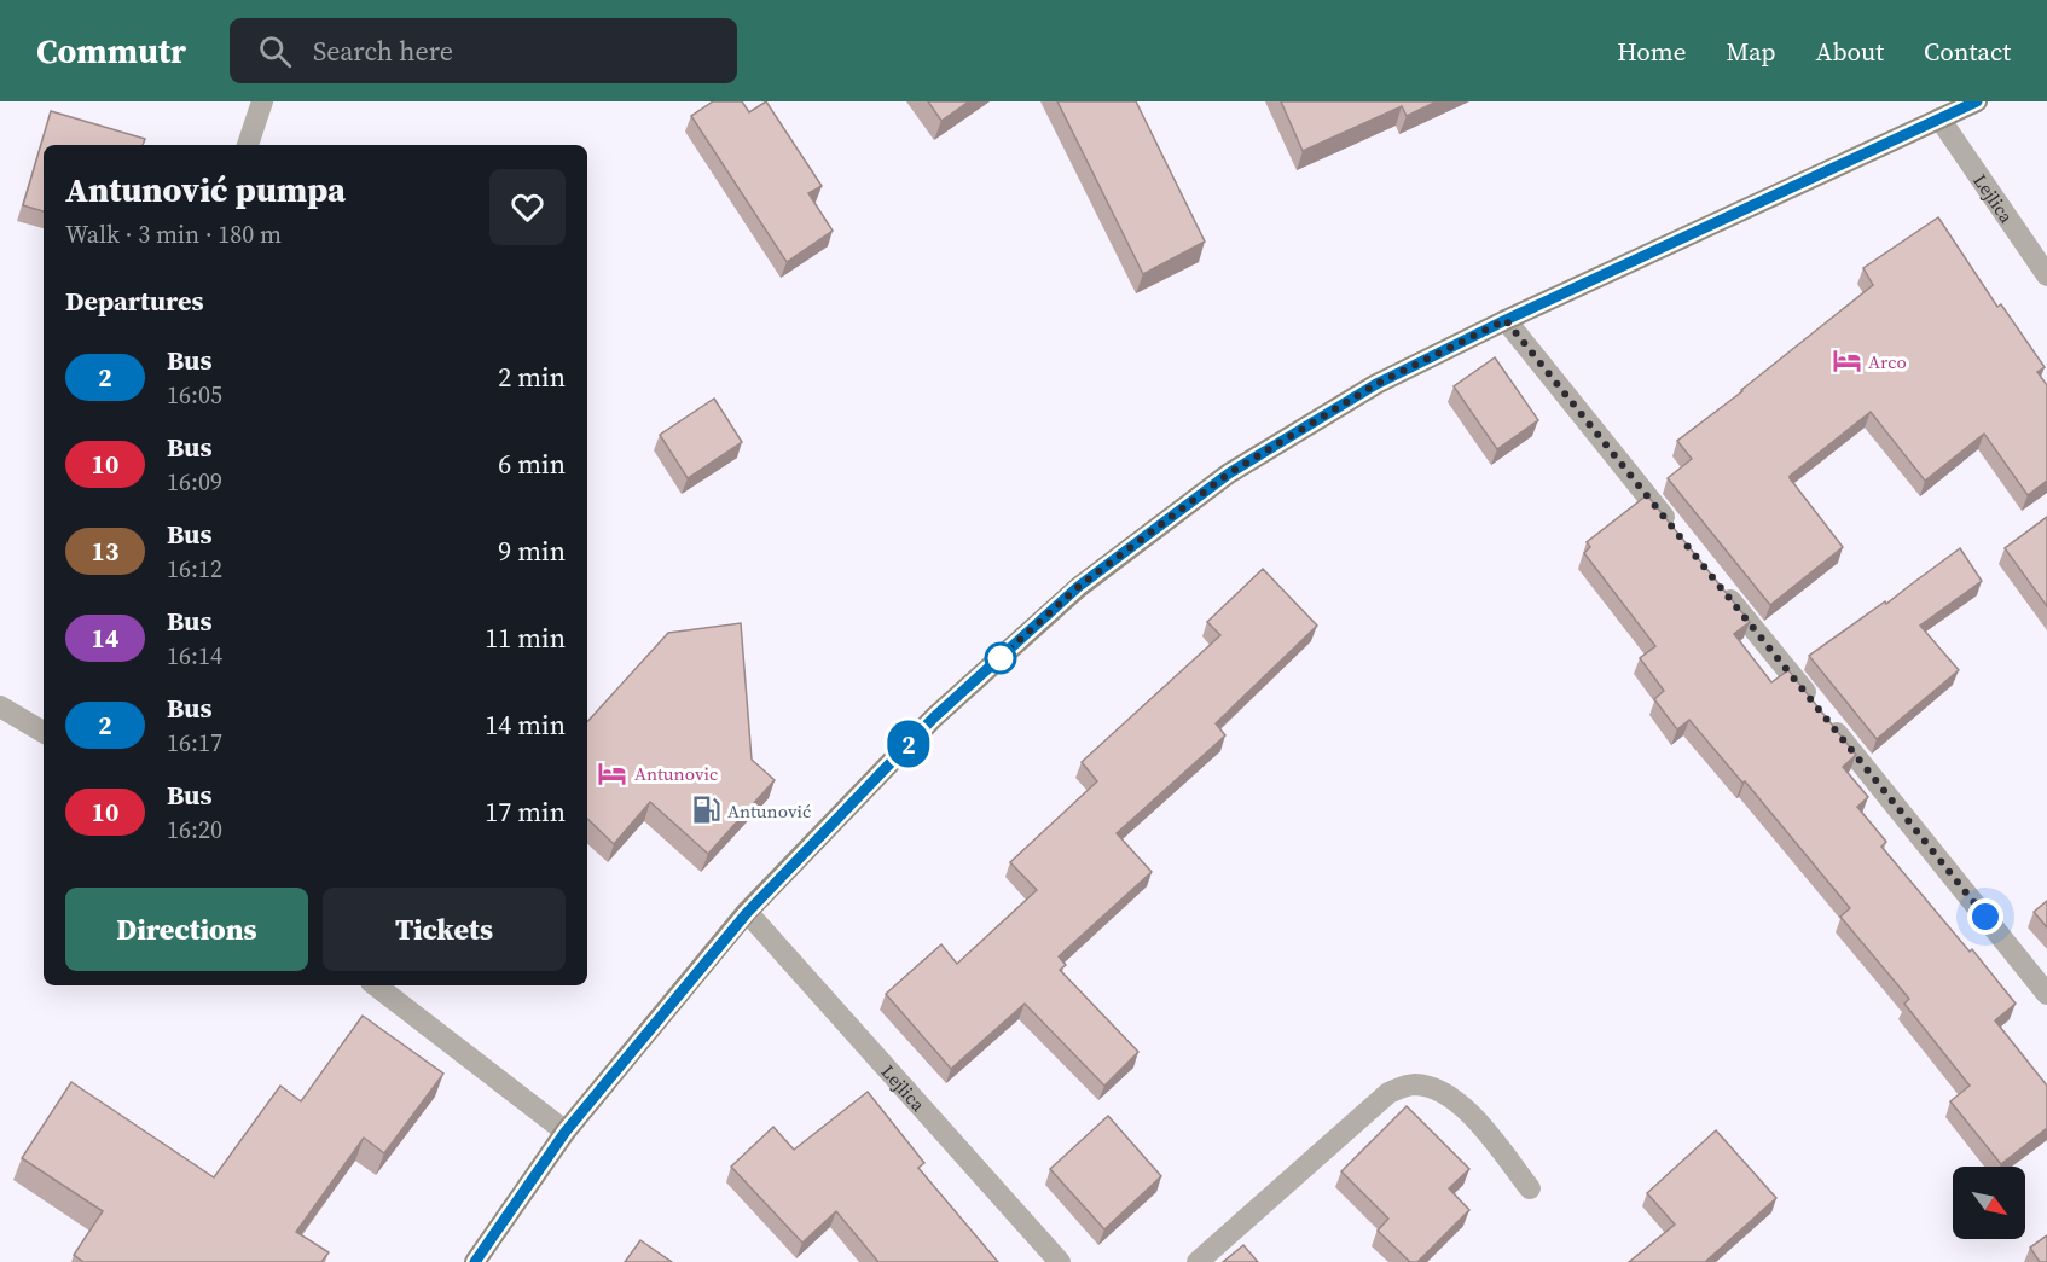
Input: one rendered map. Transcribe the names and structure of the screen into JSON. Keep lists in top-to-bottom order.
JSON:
{
  "streets": {
    "street": ["Lejlica"]
  },
  "places": {
    "hotel": ["Arco", "Antunovic"],
    "fuel station": ["Antunović"]
  },
  "lines": ["bus line 2"],
  "north": "bottom right",
  "page": {
    "header": "Commutr",
    "search": "Search here",
    "nav": [
      "Home",
      "Map",
      "About",
      "Contact"
    ],
    "on_map": "2",
    "heading": [
      ["Antunović pumpa", "Walk · 3 min · 180 m"],
      "Departures"
    ],
    "list": [
      {
        "mark": "2",
        "name": "Bus",
        "note": "16:05",
        "value": "2 min"
      },
      {
        "mark": "10",
        "name": "Bus",
        "note": "16:09",
        "value": "6 min"
      },
      {
        "mark": "13",
        "name": "Bus",
        "note": "16:12",
        "value": "9 min"
      },
      {
        "mark": "14",
        "name": "Bus",
        "note": "16:14",
        "value": "11 min"
      },
      {
        "mark": "2",
        "name": "Bus",
        "note": "16:17",
        "value": "14 min"
      },
      {
        "mark": "10",
        "name": "Bus",
        "note": "16:20",
        "value": "17 min"
      }
    ],
    "buttons": ["Directions", "Tickets"]
  }
}
